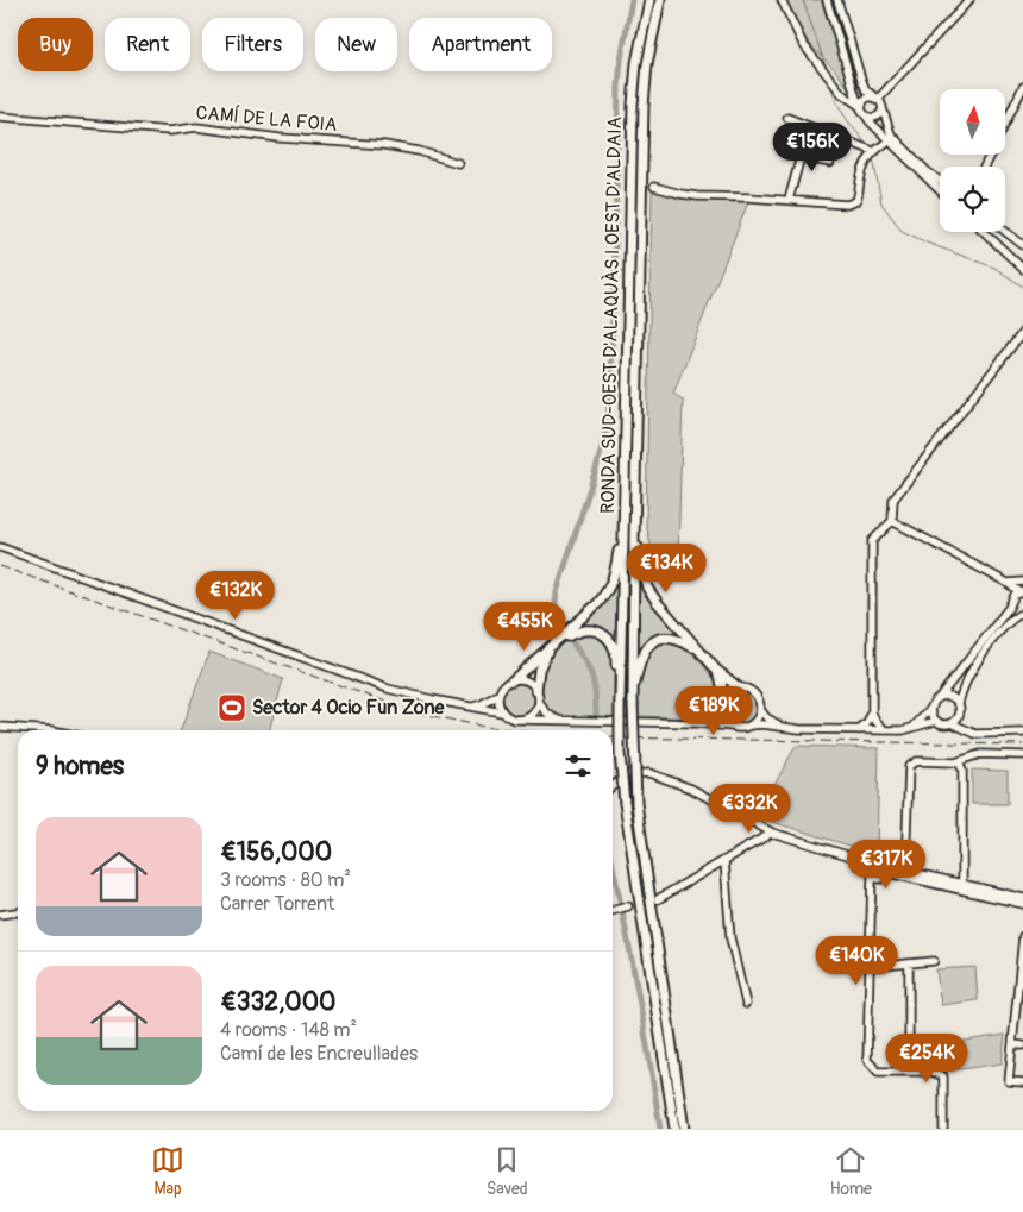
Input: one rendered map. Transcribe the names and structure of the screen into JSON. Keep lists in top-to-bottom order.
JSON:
{
  "streets": {
    "main road": ["RONDA SUD-OEST D'ALAQUÀS I OEST D'ALDAIA"],
    "street": ["CAMÍ DE LA FOIA"]
  },
  "places": {
    "sports": ["Sector 4 Ocio Fun Zone"]
  },
  "north": "top",
  "page": {
    "chip": [
      "Buy",
      "Rent",
      "Filters",
      "New",
      "Apartment"
    ],
    "price": [
      "€156K",
      "€134K",
      "€132K",
      "€455K",
      "€189K",
      "€332K",
      "€317K",
      "€140K",
      "€254K"
    ],
    "heading": "9 homes",
    "list": [
      {
        "name": "€156,000",
        "note": "3 rooms · 80 m² · Carrer Torrent"
      },
      {
        "name": "€332,000",
        "note": "4 rooms · 148 m² · Camí de les Encreullades"
      }
    ],
    "tabs": ["Map", "Saved", "Home"]
  }
}
